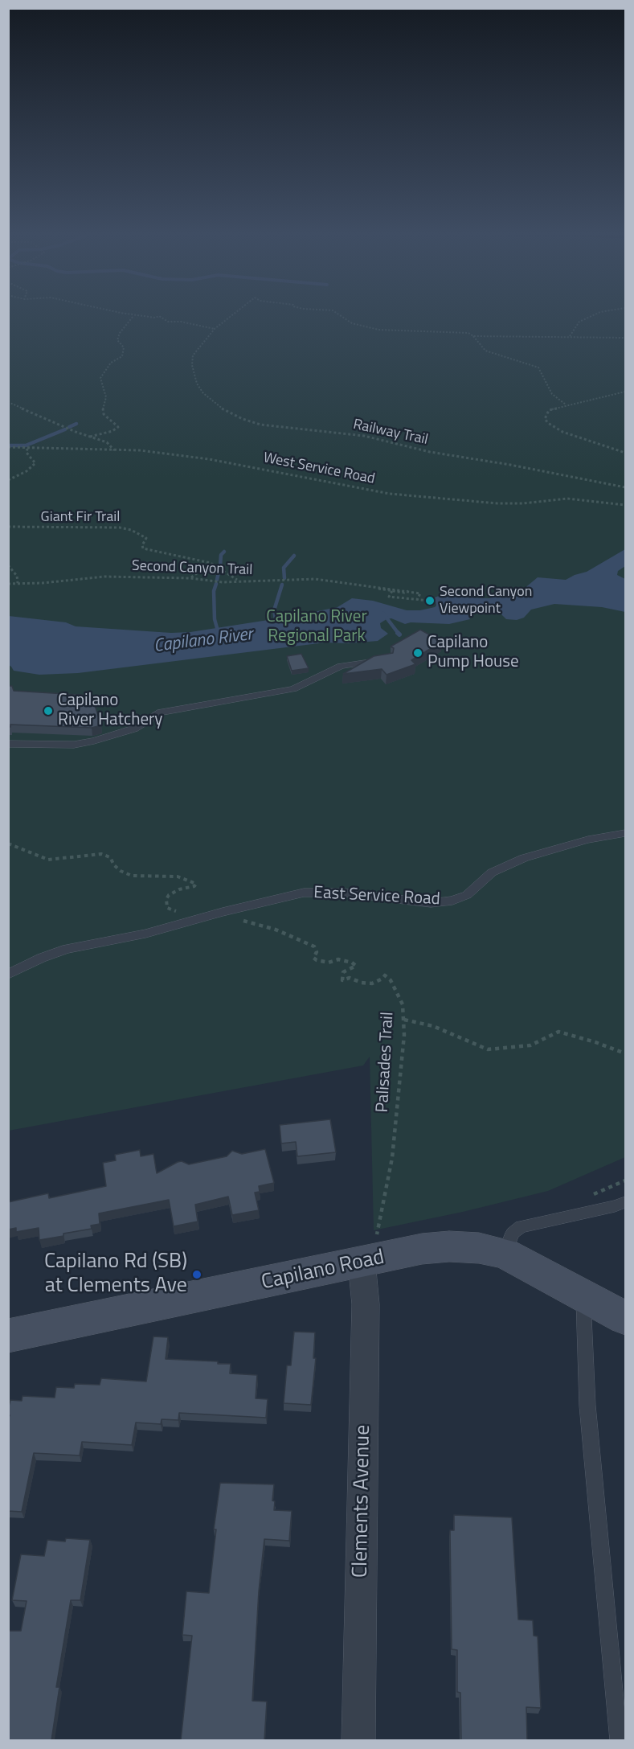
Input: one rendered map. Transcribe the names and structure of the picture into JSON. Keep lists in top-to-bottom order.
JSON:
{
  "streets": {
    "main road": ["Capilano Road"],
    "street": ["Clements Avenue"],
    "lane": ["East Service Road"],
    "path": [
      "Railway Trail",
      "West Service Road",
      "Giant Fir Trail",
      "Second Canyon Trail",
      "Palisades Trail"
    ]
  },
  "crossings": [
    ["Giant Fir Trail", "Second Canyon Trail"],
    ["Palisades Trail", "Capilano Road"],
    ["Palisades Trail", "Clements Avenue"],
    ["Capilano Road", "Clements Avenue"]
  ],
  "water": ["Capilano River"],
  "parks": ["Capilano River Regional Park"],
  "places": [
    "Second Canyon Viewpoint",
    "Capilano Pump House",
    "Capilano River Hatchery",
    "Capilano Rd (SB) at Clements Ave"
  ]
}
